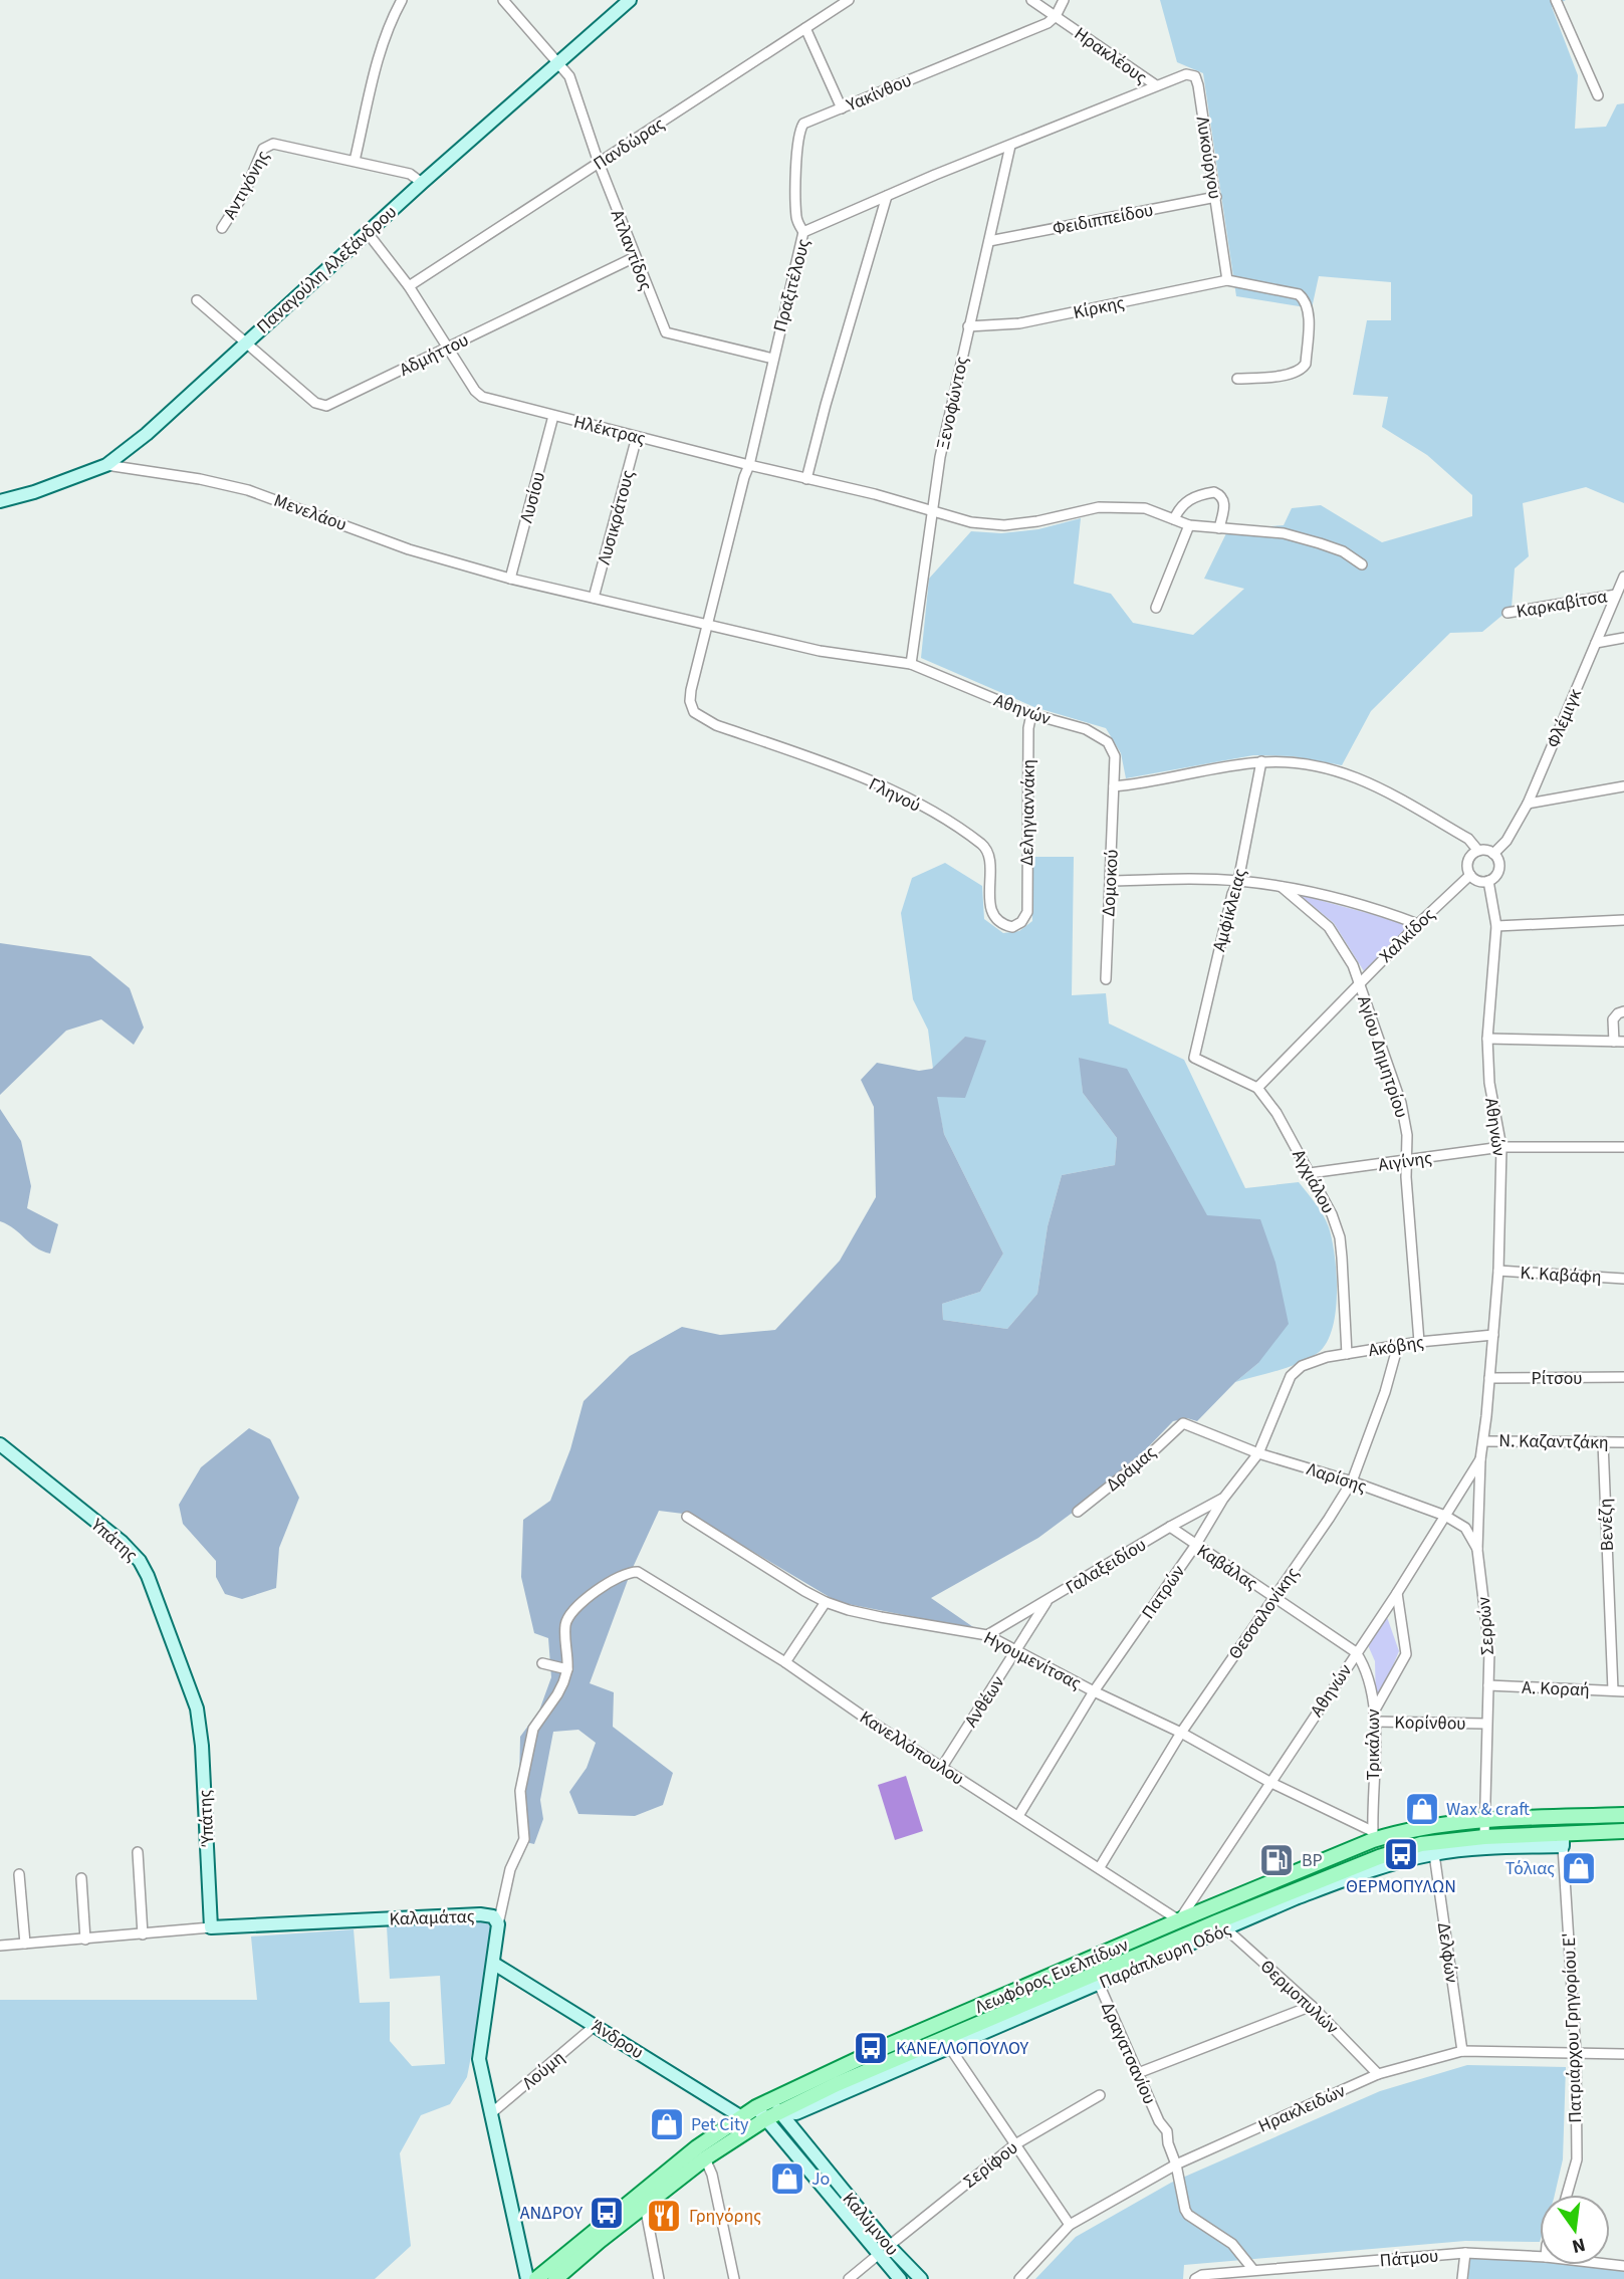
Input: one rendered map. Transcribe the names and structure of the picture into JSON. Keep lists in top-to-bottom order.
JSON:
{
  "streets": {
    "main road": ["Λεωφόρος Ευελπίδων"],
    "street": [
      "Ηρακλέους",
      "Υακίνθου",
      "Πανδώρας",
      "Λυκούργου",
      "Αντιγόνης",
      "Φειδιππείδου",
      "Ατλαντίδος",
      "Παναγούλη Αλεξάνδρου",
      "Πραξιτέλους",
      "Κίρκης",
      "Αδμήττου",
      "Ξενοφώντος",
      "Ηλέκτρας",
      "Λυσίου",
      "Μενελάου",
      "Λυσικράτους",
      "Καρκαβίτσα",
      "Αθηνών",
      "Φλέμιγκ",
      "Γληνού",
      "Δεληγιαννάκη",
      "Δομοκού",
      "Αμφίκλειας",
      "Χαλκίδος",
      "Αγίου Δημητρίου",
      "Αιγίνης",
      "Αγχιάλου",
      "Κ. Καβάφη",
      "Ακόβης",
      "Ρίτσου",
      "Ν. Καζαντζάκη",
      "Δράμας",
      "Λαρίσης",
      "Βενέζη",
      "Υπάτης",
      "Γαλαξειδίου",
      "Καβάλας",
      "Πατρών",
      "Θεσσαλονίκης",
      "Σερρών",
      "Ηγουμενίτσας",
      "Α. Κοραή",
      "Ανθέων",
      "Κορίνθου",
      "Τρικάλων",
      "Κανελλόπουλου",
      "Ύπάτης",
      "Καλαμάτας",
      "Δελφών",
      "Παράπλευρη Οδός",
      "Θερμοπυλών",
      "Πατριάρχου Γρηγορίου Ε'",
      "Άνδρου",
      "Δραγατσανίου",
      "Λούμη",
      "Ηρακλειδών",
      "Σερίφου",
      "Καλύμνου",
      "Πάτμου"
    ]
  },
  "crossings": [
    ["Ηρακλέους", "Υακίνθου"],
    ["Ηρακλέους", "Λυκούργου"],
    ["Ηρακλέους", "Πραξιτέλους"],
    ["Υακίνθου", "Πραξιτέλους"],
    ["Πανδώρας", "Ατλαντίδος"],
    ["Πανδώρας", "Ηλέκτρας"],
    ["Λυκούργου", "Φειδιππείδου"],
    ["Λυκούργου", "Πραξιτέλους"],
    ["Λυκούργου", "Κίρκης"],
    ["Αντιγόνης", "Παναγούλη Αλεξάνδρου"],
    ["Φειδιππείδου", "Ξενοφώντος"],
    ["Ατλαντίδος", "Παναγούλη Αλεξάνδρου"],
    ["Ατλαντίδος", "Πραξιτέλους"],
    ["Ατλαντίδος", "Αδμήττου"],
    ["Παναγούλη Αλεξάνδρου", "Αδμήττου"],
    ["Παναγούλη Αλεξάνδρου", "Ηλέκτρας"],
    ["Παναγούλη Αλεξάνδρου", "Μενελάου"],
    ["Πραξιτέλους", "Ξενοφώντος"],
    ["Πραξιτέλους", "Ηλέκτρας"],
    ["Πραξιτέλους", "Αθηνών"],
    ["Πραξιτέλους", "Γληνού"],
    ["Κίρκης", "Ξενοφώντος"],
    ["Αδμήττου", "Ηλέκτρας"],
    ["Ξενοφώντος", "Ηλέκτρας"],
    ["Ξενοφώντος", "Αθηνών"],
    ["Ηλέκτρας", "Λυσίου"],
    ["Ηλέκτρας", "Λυσικράτους"],
    ["Λυσίου", "Μενελάου"],
    ["Λυσίου", "Αθηνών"],
    ["Μενελάου", "Αθηνών"],
    ["Λυσικράτους", "Αθηνών"],
    ["Καρκαβίτσα", "Φλέμιγκ"],
    ["Αθηνών", "Φλέμιγκ"],
    ["Αθηνών", "Δεληγιαννάκη"],
    ["Αθηνών", "Δομοκού"],
    ["Αθηνών", "Χαλκίδος"],
    ["Αθηνών", "Αιγίνης"],
    ["Αθηνών", "Κ. Καβάφη"],
    ["Αθηνών", "Ακόβης"],
    ["Αθηνών", "Ρίτσου"],
    ["Αθηνών", "Λαρίσης"],
    ["Αθηνών", "Καβάλας"],
    ["Αθηνών", "Σερρών"],
    ["Αθηνών", "Ηγουμενίτσας"],
    ["Αθηνών", "Τρικάλων"],
    ["Αθηνών", "Κανελλόπουλου"],
    ["Αθηνών", "Λεωφόρος Ευελπίδων"],
    ["Φλέμιγκ", "Χαλκίδος"],
    ["Γληνού", "Δεληγιαννάκη"],
    ["Αμφίκλειας", "Αγχιάλου"],
    ["Χαλκίδος", "Αγίου Δημητρίου"],
    ["Χαλκίδος", "Αγχιάλου"],
    ["Αγίου Δημητρίου", "Αιγίνης"],
    ["Αγίου Δημητρίου", "Ακόβης"],
    ["Αιγίνης", "Αγχιάλου"],
    ["Αγχιάλου", "Ακόβης"],
    ["Ακόβης", "Πατρών"],
    ["Ακόβης", "Θεσσαλονίκης"],
    ["Ν. Καζαντζάκη", "Βενέζη"],
    ["Ν. Καζαντζάκη", "Σερρών"],
    ["Δράμας", "Λαρίσης"],
    ["Λαρίσης", "Πατρών"],
    ["Λαρίσης", "Θεσσαλονίκης"],
    ["Λαρίσης", "Σερρών"],
    ["Βενέζη", "Α. Κοραή"],
    ["Υπάτης", "Ύπάτης"],
    ["Γαλαξειδίου", "Καβάλας"],
    ["Γαλαξειδίου", "Πατρών"],
    ["Γαλαξειδίου", "Ηγουμενίτσας"],
    ["Γαλαξειδίου", "Ανθέων"],
    ["Καβάλας", "Πατρών"],
    ["Καβάλας", "Θεσσαλονίκης"],
    ["Καβάλας", "Τρικάλων"],
    ["Πατρών", "Ηγουμενίτσας"],
    ["Πατρών", "Κανελλόπουλου"],
    ["Θεσσαλονίκης", "Ηγουμενίτσας"],
    ["Θεσσαλονίκης", "Κανελλόπουλου"],
    ["Σερρών", "Α. Κοραή"],
    ["Σερρών", "Κορίνθου"],
    ["Σερρών", "Λεωφόρος Ευελπίδων"],
    ["Ηγουμενίτσας", "Ανθέων"],
    ["Ηγουμενίτσας", "Τρικάλων"],
    ["Ηγουμενίτσας", "Λεωφόρος Ευελπίδων"],
    ["Ανθέων", "Κανελλόπουλου"],
    ["Κορίνθου", "Τρικάλων"],
    ["Τρικάλων", "Λεωφόρος Ευελπίδων"],
    ["Κανελλόπουλου", "Λεωφόρος Ευελπίδων"],
    ["Ύπάτης", "Καλαμάτας"],
    ["Καλαμάτας", "Άνδρου"],
    ["Καλαμάτας", "Λούμη"],
    ["Δελφών", "Παράπλευρη Οδός"],
    ["Δελφών", "Ηρακλειδών"],
    ["Παράπλευρη Οδός", "Λεωφόρος Ευελπίδων"],
    ["Παράπλευρη Οδός", "Θερμοπυλών"],
    ["Παράπλευρη Οδός", "Πατριάρχου Γρηγορίου Ε'"],
    ["Παράπλευρη Οδός", "Δραγατσανίου"],
    ["Παράπλευρη Οδός", "Καλύμνου"],
    ["Λεωφόρος Ευελπίδων", "Θερμοπυλών"],
    ["Λεωφόρος Ευελπίδων", "Πατριάρχου Γρηγορίου Ε'"],
    ["Λεωφόρος Ευελπίδων", "Άνδρου"],
    ["Λεωφόρος Ευελπίδων", "Καλύμνου"],
    ["Θερμοπυλών", "Ηρακλειδών"],
    ["Πατριάρχου Γρηγορίου Ε'", "Ηρακλειδών"],
    ["Άνδρου", "Λούμη"],
    ["Δραγατσανίου", "Ηρακλειδών"],
    ["Δραγατσανίου", "Πάτμου"],
    ["Σερίφου", "Καλύμνου"]
  ],
  "places": {
    "shop": [
      "Wax & craft",
      "Τόλιας",
      "Pet City",
      "Jo"
    ],
    "bus stop": ["ΘΕΡΜΟΠΥΛΩΝ", "ΚΑΝΕΛΛΟΠΟΥΛΟΥ", "ΑΝΔΡΟΥ"],
    "fuel station": ["BP"],
    "restaurant": ["Γρηγόρης"]
  },
  "north": "bottom"
}
